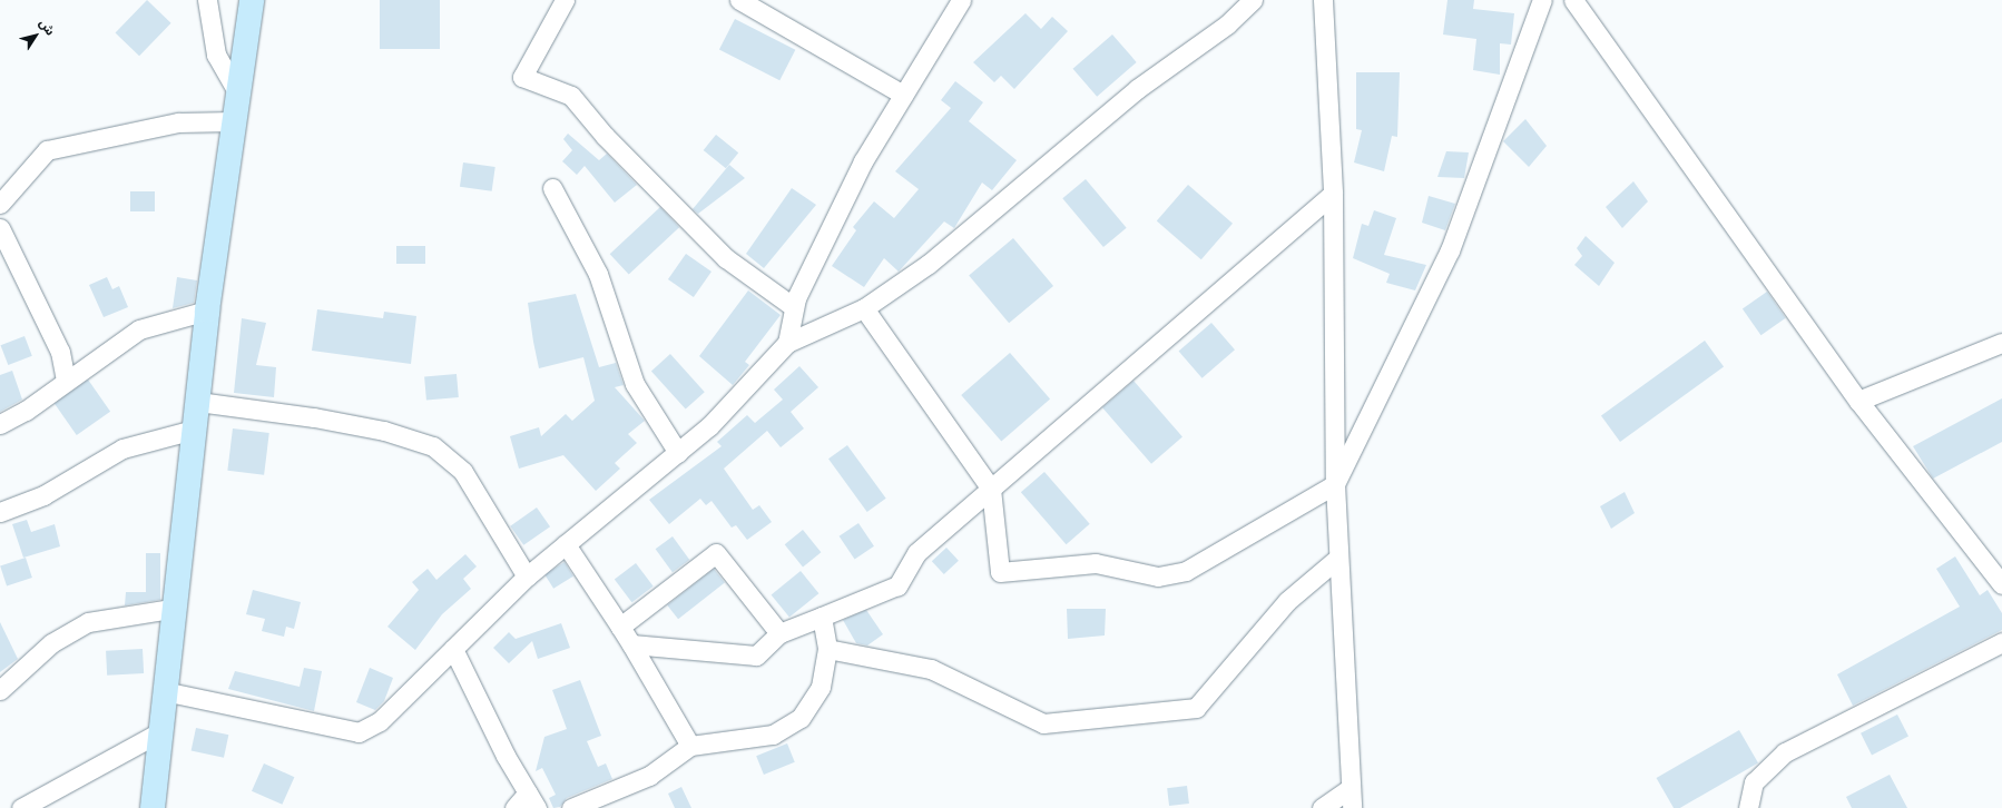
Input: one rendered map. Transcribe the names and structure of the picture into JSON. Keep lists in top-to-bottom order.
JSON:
{
  "north": "top right"
}
